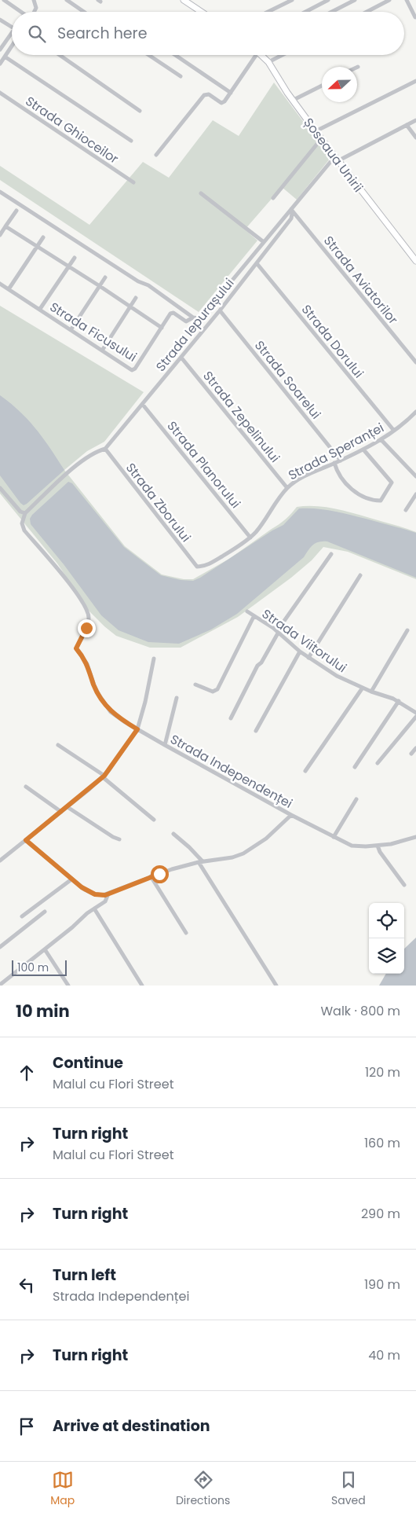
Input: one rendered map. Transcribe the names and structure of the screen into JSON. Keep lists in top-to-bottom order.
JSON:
{
  "streets": {
    "main road": ["Șoseaua Unirii"],
    "street": [
      "Strada Ghioceilor",
      "Strada Aviatorilor",
      "Strada Iepurașului",
      "Strada Ficusului",
      "Strada Dorului",
      "Strada Soarelui",
      "Strada Zepelinului",
      "Strada Speranței",
      "Strada Planorului",
      "Strada Zborului",
      "Strada Viitorului",
      "Strada Independenței"
    ]
  },
  "crossings": [
    ["Șoseaua Unirii", "Strada Iepurașului"],
    ["Strada Aviatorilor", "Strada Iepurașului"],
    ["Strada Iepurașului", "Strada Ficusului"],
    ["Strada Iepurașului", "Strada Dorului"],
    ["Strada Iepurașului", "Strada Soarelui"],
    ["Strada Iepurașului", "Strada Zepelinului"],
    ["Strada Iepurașului", "Strada Planorului"],
    ["Strada Iepurașului", "Strada Zborului"],
    ["Strada Dorului", "Strada Speranței"],
    ["Strada Soarelui", "Strada Speranței"],
    ["Strada Zepelinului", "Strada Speranței"],
    ["Strada Speranței", "Strada Planorului"],
    ["Strada Speranței", "Strada Zborului"]
  ],
  "scale_bar": "100 m",
  "north": "left",
  "page": {
    "search": "Search here",
    "scale": "100 m",
    "heading": ["10 min", "Walk · 800 m"],
    "list": [
      ["Continue", "Malul cu Flori Street", "120 m"],
      ["Turn right", "Malul cu Flori Street", "160 m"],
      ["Turn right", "290 m"],
      ["Turn left", "Strada Independenței", "190 m"],
      ["Turn right", "40 m"],
      "Arrive at destination"
    ],
    "nav": ["Map", "Directions", "Saved"]
  }
}
